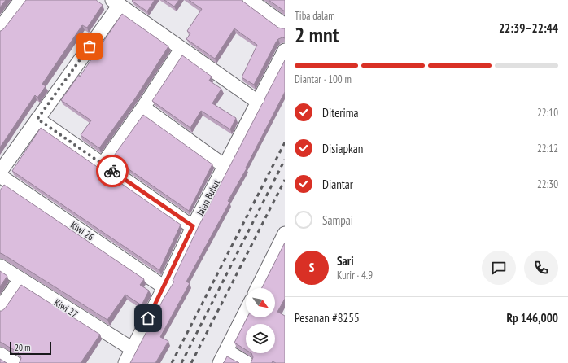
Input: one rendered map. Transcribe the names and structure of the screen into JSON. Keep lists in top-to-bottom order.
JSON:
{
  "streets": {
    "street": ["Jalan Bubut", "Kiwi 26", "Kiwi 27"]
  },
  "crossings": [
    ["Jalan Bubut", "Kiwi 26"],
    ["Jalan Bubut", "Kiwi 27"]
  ],
  "scale_bar": "20 m",
  "north": "bottom right",
  "page": {
    "heading": ["2 mnt", "Tiba dalam", "22:39–22:44"],
    "panel": [
      "Sari",
      "Kurir · 4.9",
      "Pesanan #8255",
      "Rp 146,000"
    ],
    "bar": "Diantar · 100 m",
    "list": [
      ["Diterima", "22:10"],
      ["Disiapkan", "22:12"],
      ["Diantar", "22:30"],
      "Sampai"
    ],
    "round": "S",
    "scale": "20 m"
  }
}
